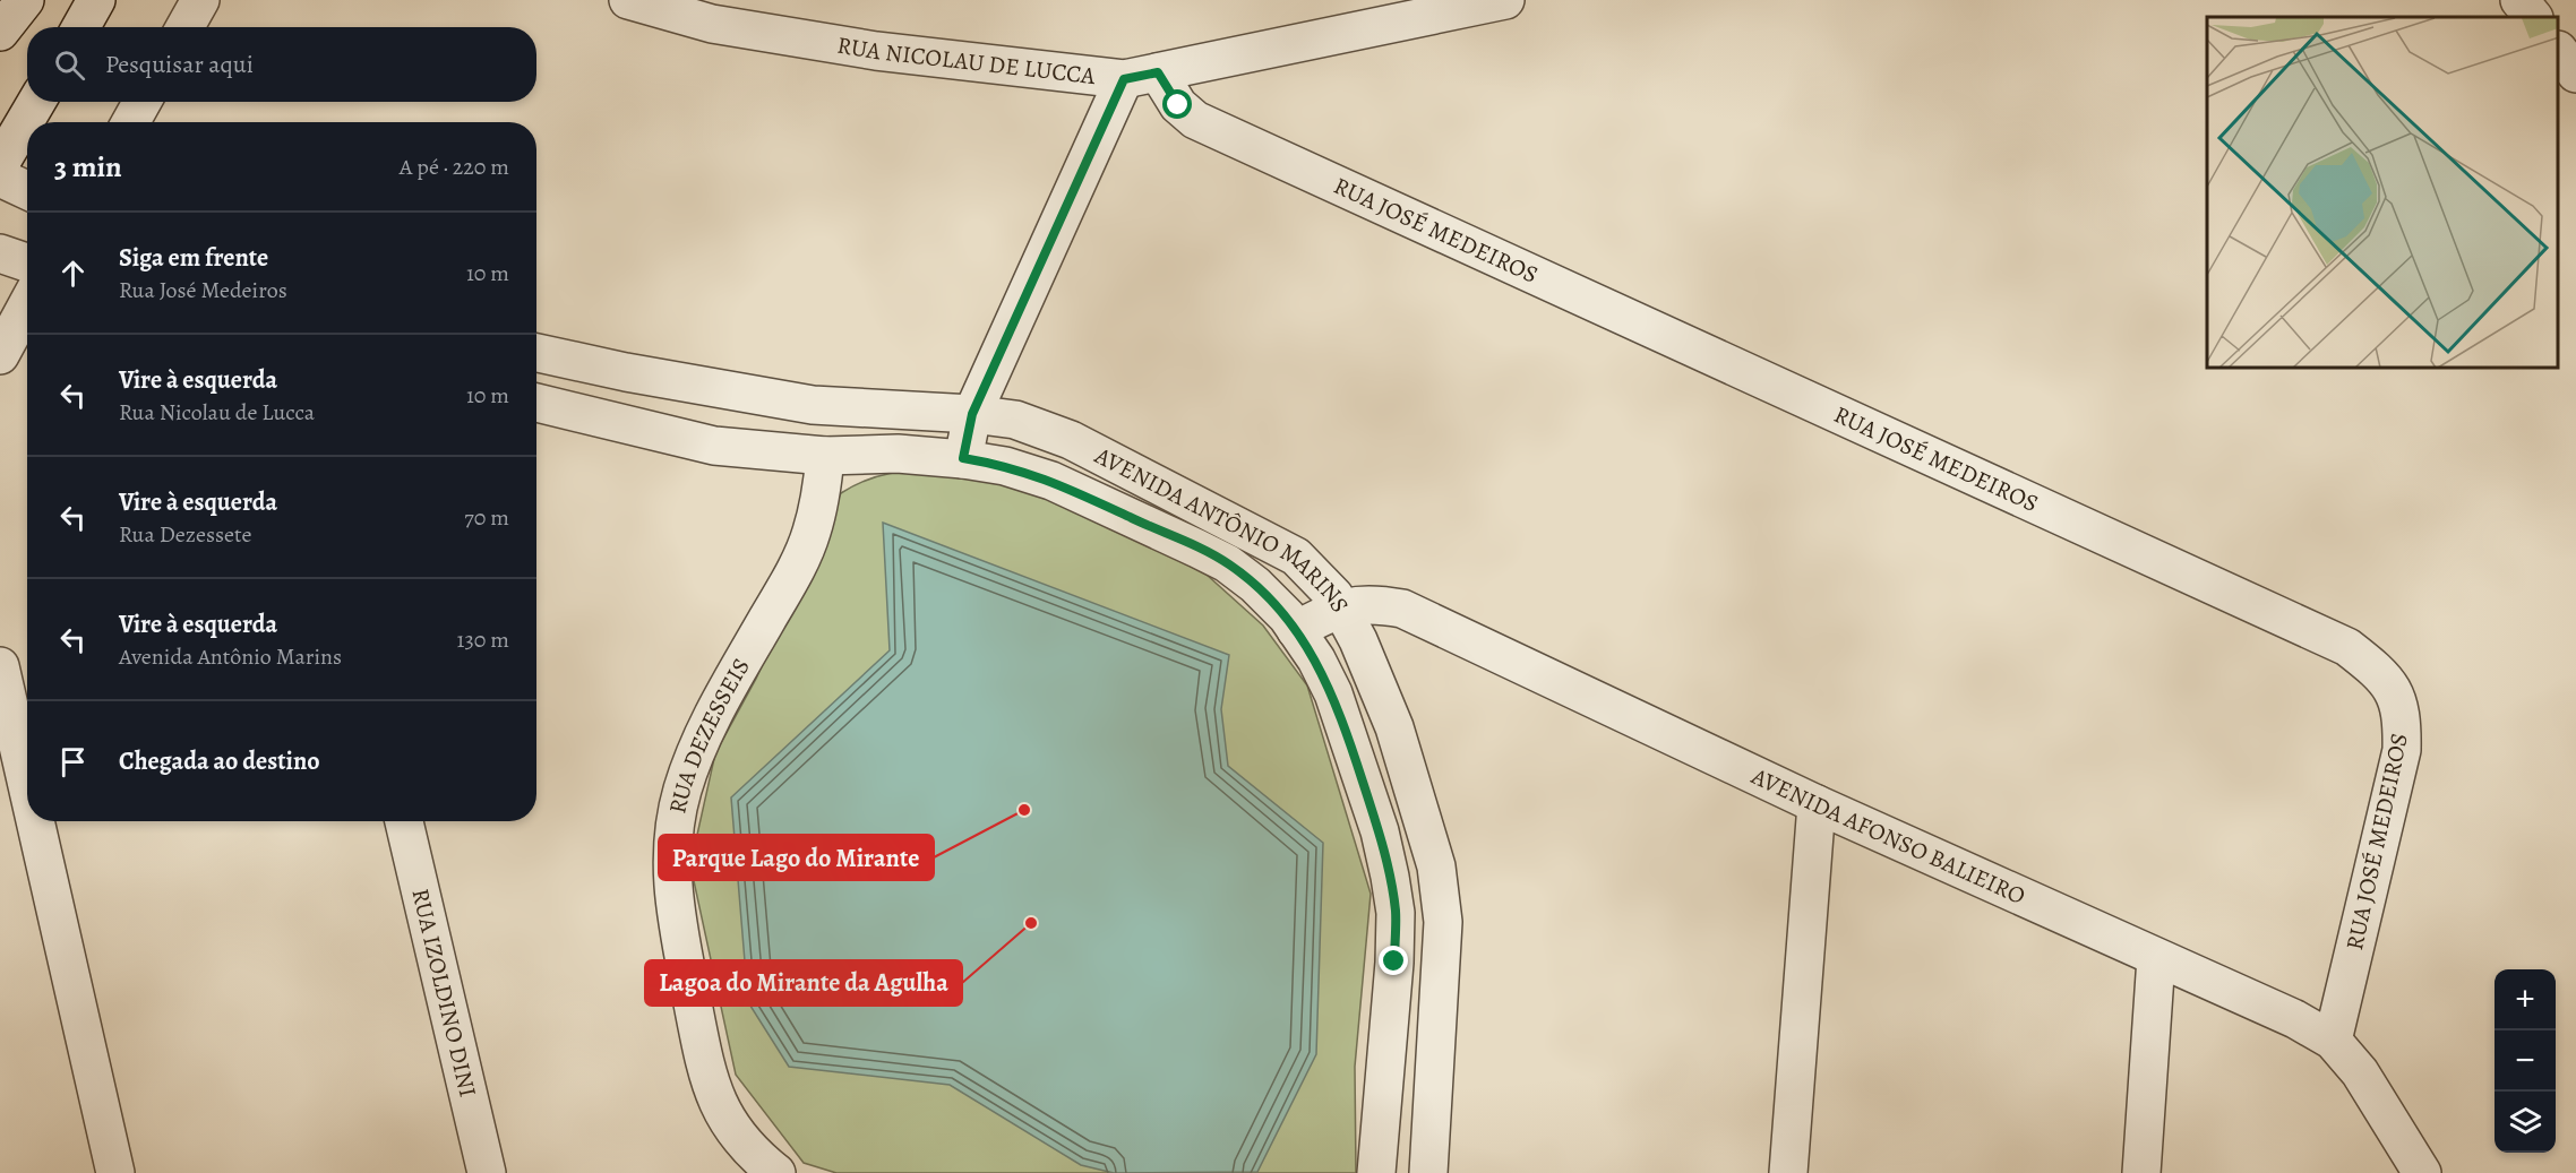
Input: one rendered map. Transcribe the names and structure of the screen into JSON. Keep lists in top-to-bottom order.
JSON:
{
  "streets": {
    "street": [
      "RUA NICOLAU DE LUCCA",
      "RUA JOSÉ MEDEIROS",
      "AVENIDA ANTÔNIO MARINS",
      "RUA DEZESSEIS",
      "AVENIDA AFONSO BALIEIRO",
      "RUA IZOLDINO DINI"
    ]
  },
  "crossings": [
    ["RUA NICOLAU DE LUCCA", "RUA JOSÉ MEDEIROS"],
    ["RUA JOSÉ MEDEIROS", "AVENIDA AFONSO BALIEIRO"],
    ["AVENIDA ANTÔNIO MARINS", "RUA DEZESSEIS"],
    ["AVENIDA ANTÔNIO MARINS", "AVENIDA AFONSO BALIEIRO"]
  ],
  "places": ["Parque Lago do Mirante", "Lagoa do Mirante da Agulha"],
  "page": {
    "search": "Pesquisar aqui",
    "heading": ["3 min", "A pé · 220 m"],
    "list": [
      ["Siga em frente", "Rua José Medeiros", "10 m"],
      ["Vire à esquerda", "Rua Nicolau de Lucca", "10 m"],
      ["Vire à esquerda", "Rua Dezessete", "70 m"],
      ["Vire à esquerda", "Avenida Antônio Marins", "130 m"],
      "Chegada ao destino"
    ],
    "map_buttons": ["+", "−"]
  }
}
